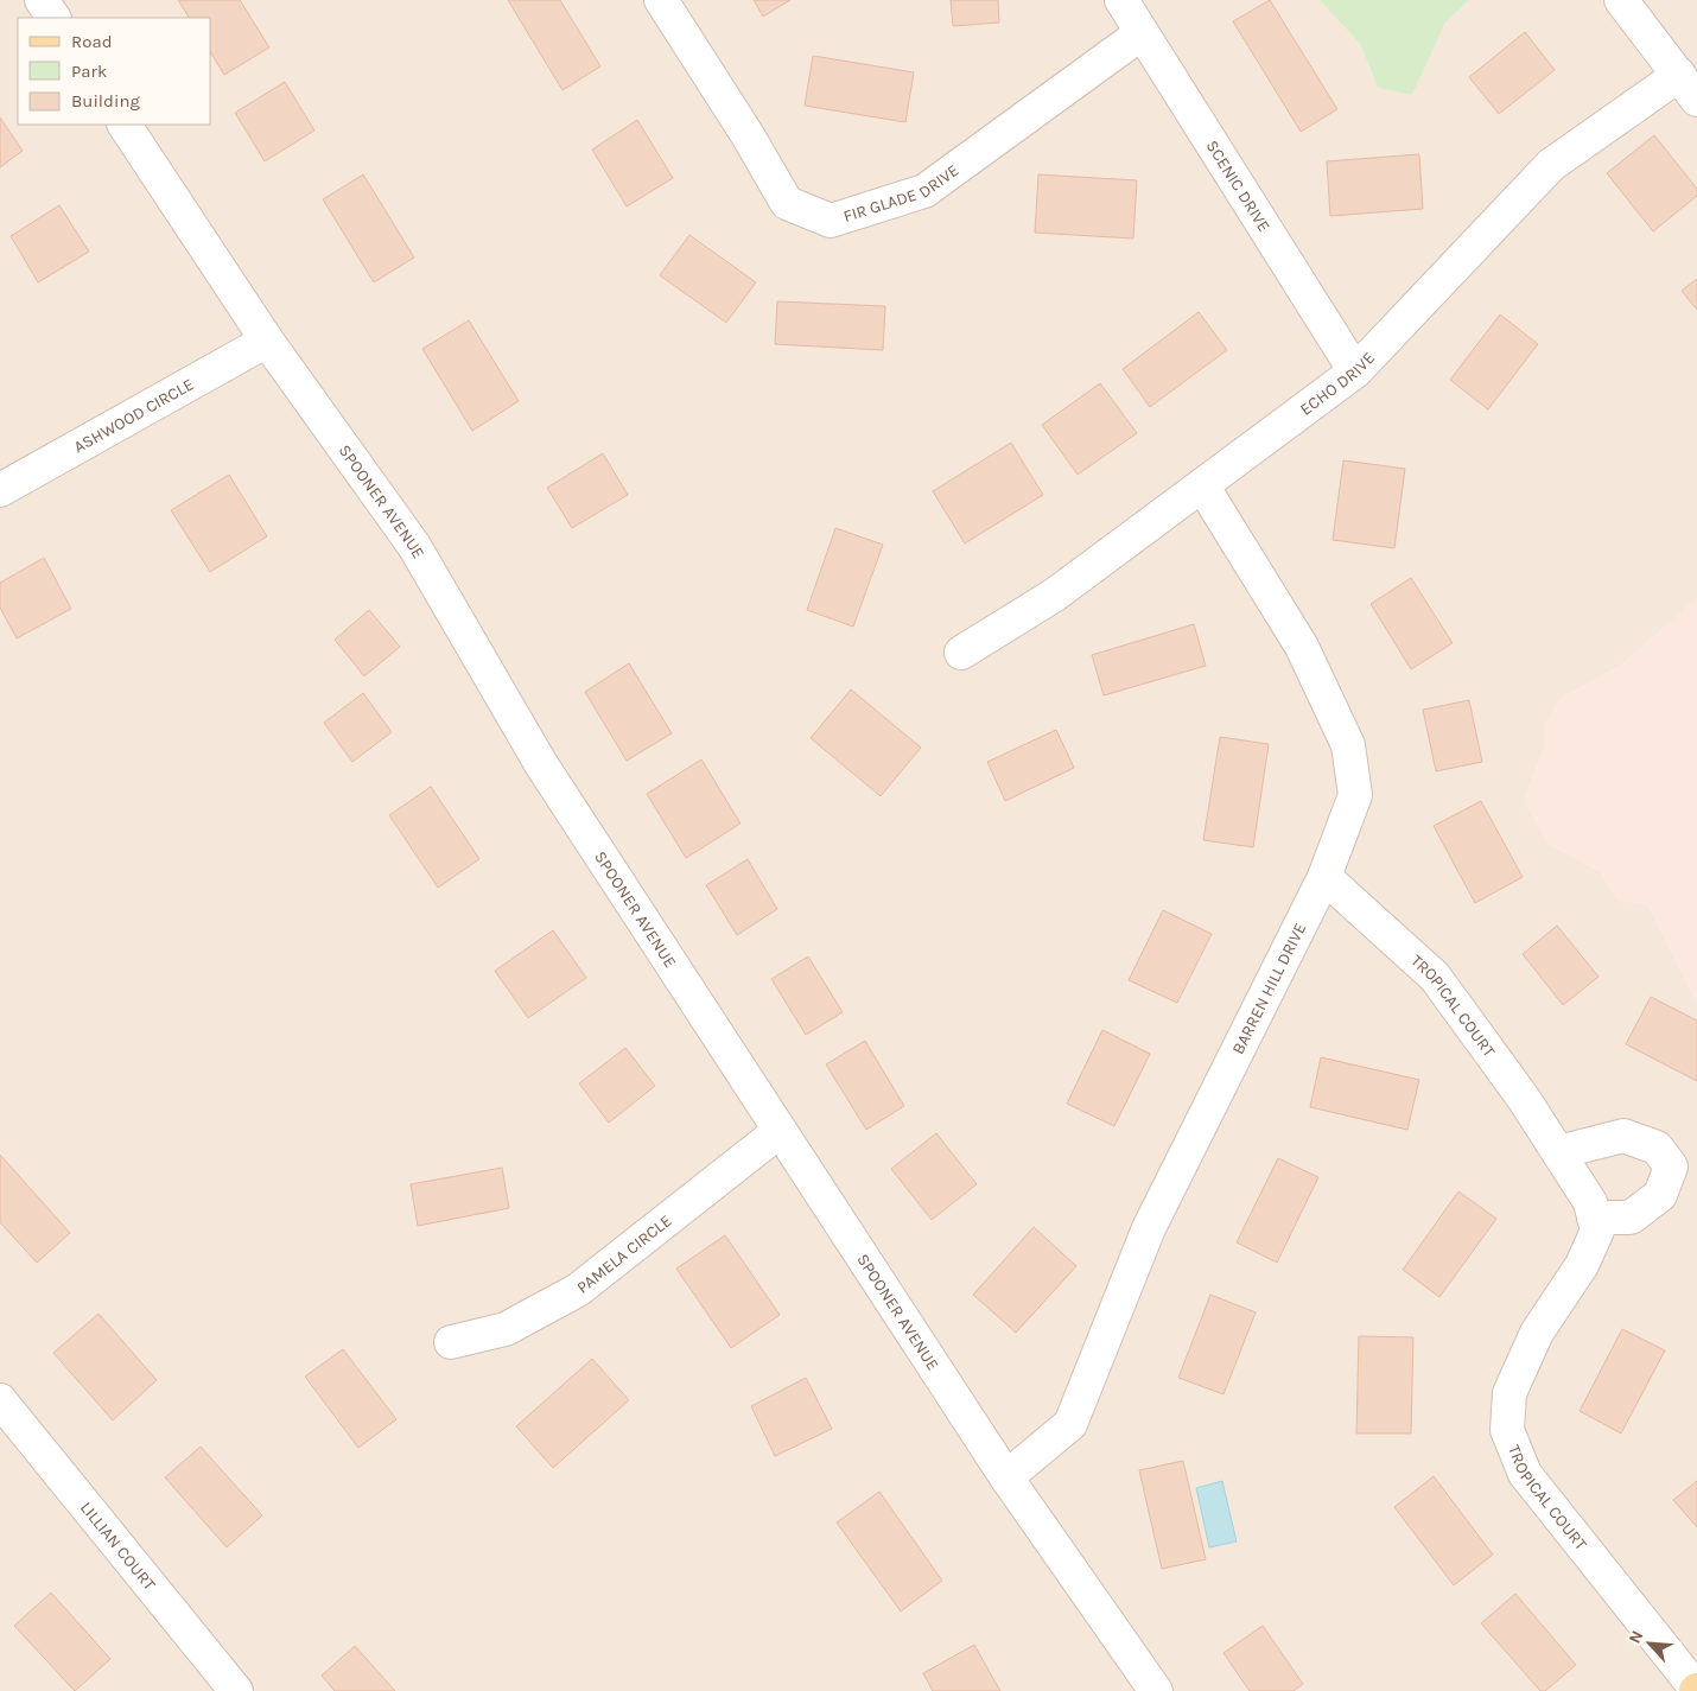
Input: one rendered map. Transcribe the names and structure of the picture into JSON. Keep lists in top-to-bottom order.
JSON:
{
  "streets": {
    "street": [
      "SCENIC DRIVE",
      "FIR GLADE DRIVE",
      "ECHO DRIVE",
      "ASHWOOD CIRCLE",
      "SPOONER AVENUE",
      "BARREN HILL DRIVE",
      "TROPICAL COURT",
      "PAMELA CIRCLE",
      "LILLIAN COURT"
    ]
  },
  "crossings": [
    ["SCENIC DRIVE", "FIR GLADE DRIVE"],
    ["SCENIC DRIVE", "ECHO DRIVE"],
    ["ECHO DRIVE", "BARREN HILL DRIVE"],
    ["ASHWOOD CIRCLE", "SPOONER AVENUE"],
    ["SPOONER AVENUE", "BARREN HILL DRIVE"],
    ["SPOONER AVENUE", "PAMELA CIRCLE"],
    ["BARREN HILL DRIVE", "TROPICAL COURT"]
  ],
  "legend": ["Road", "Park", "Building"],
  "north": "top left"
}
